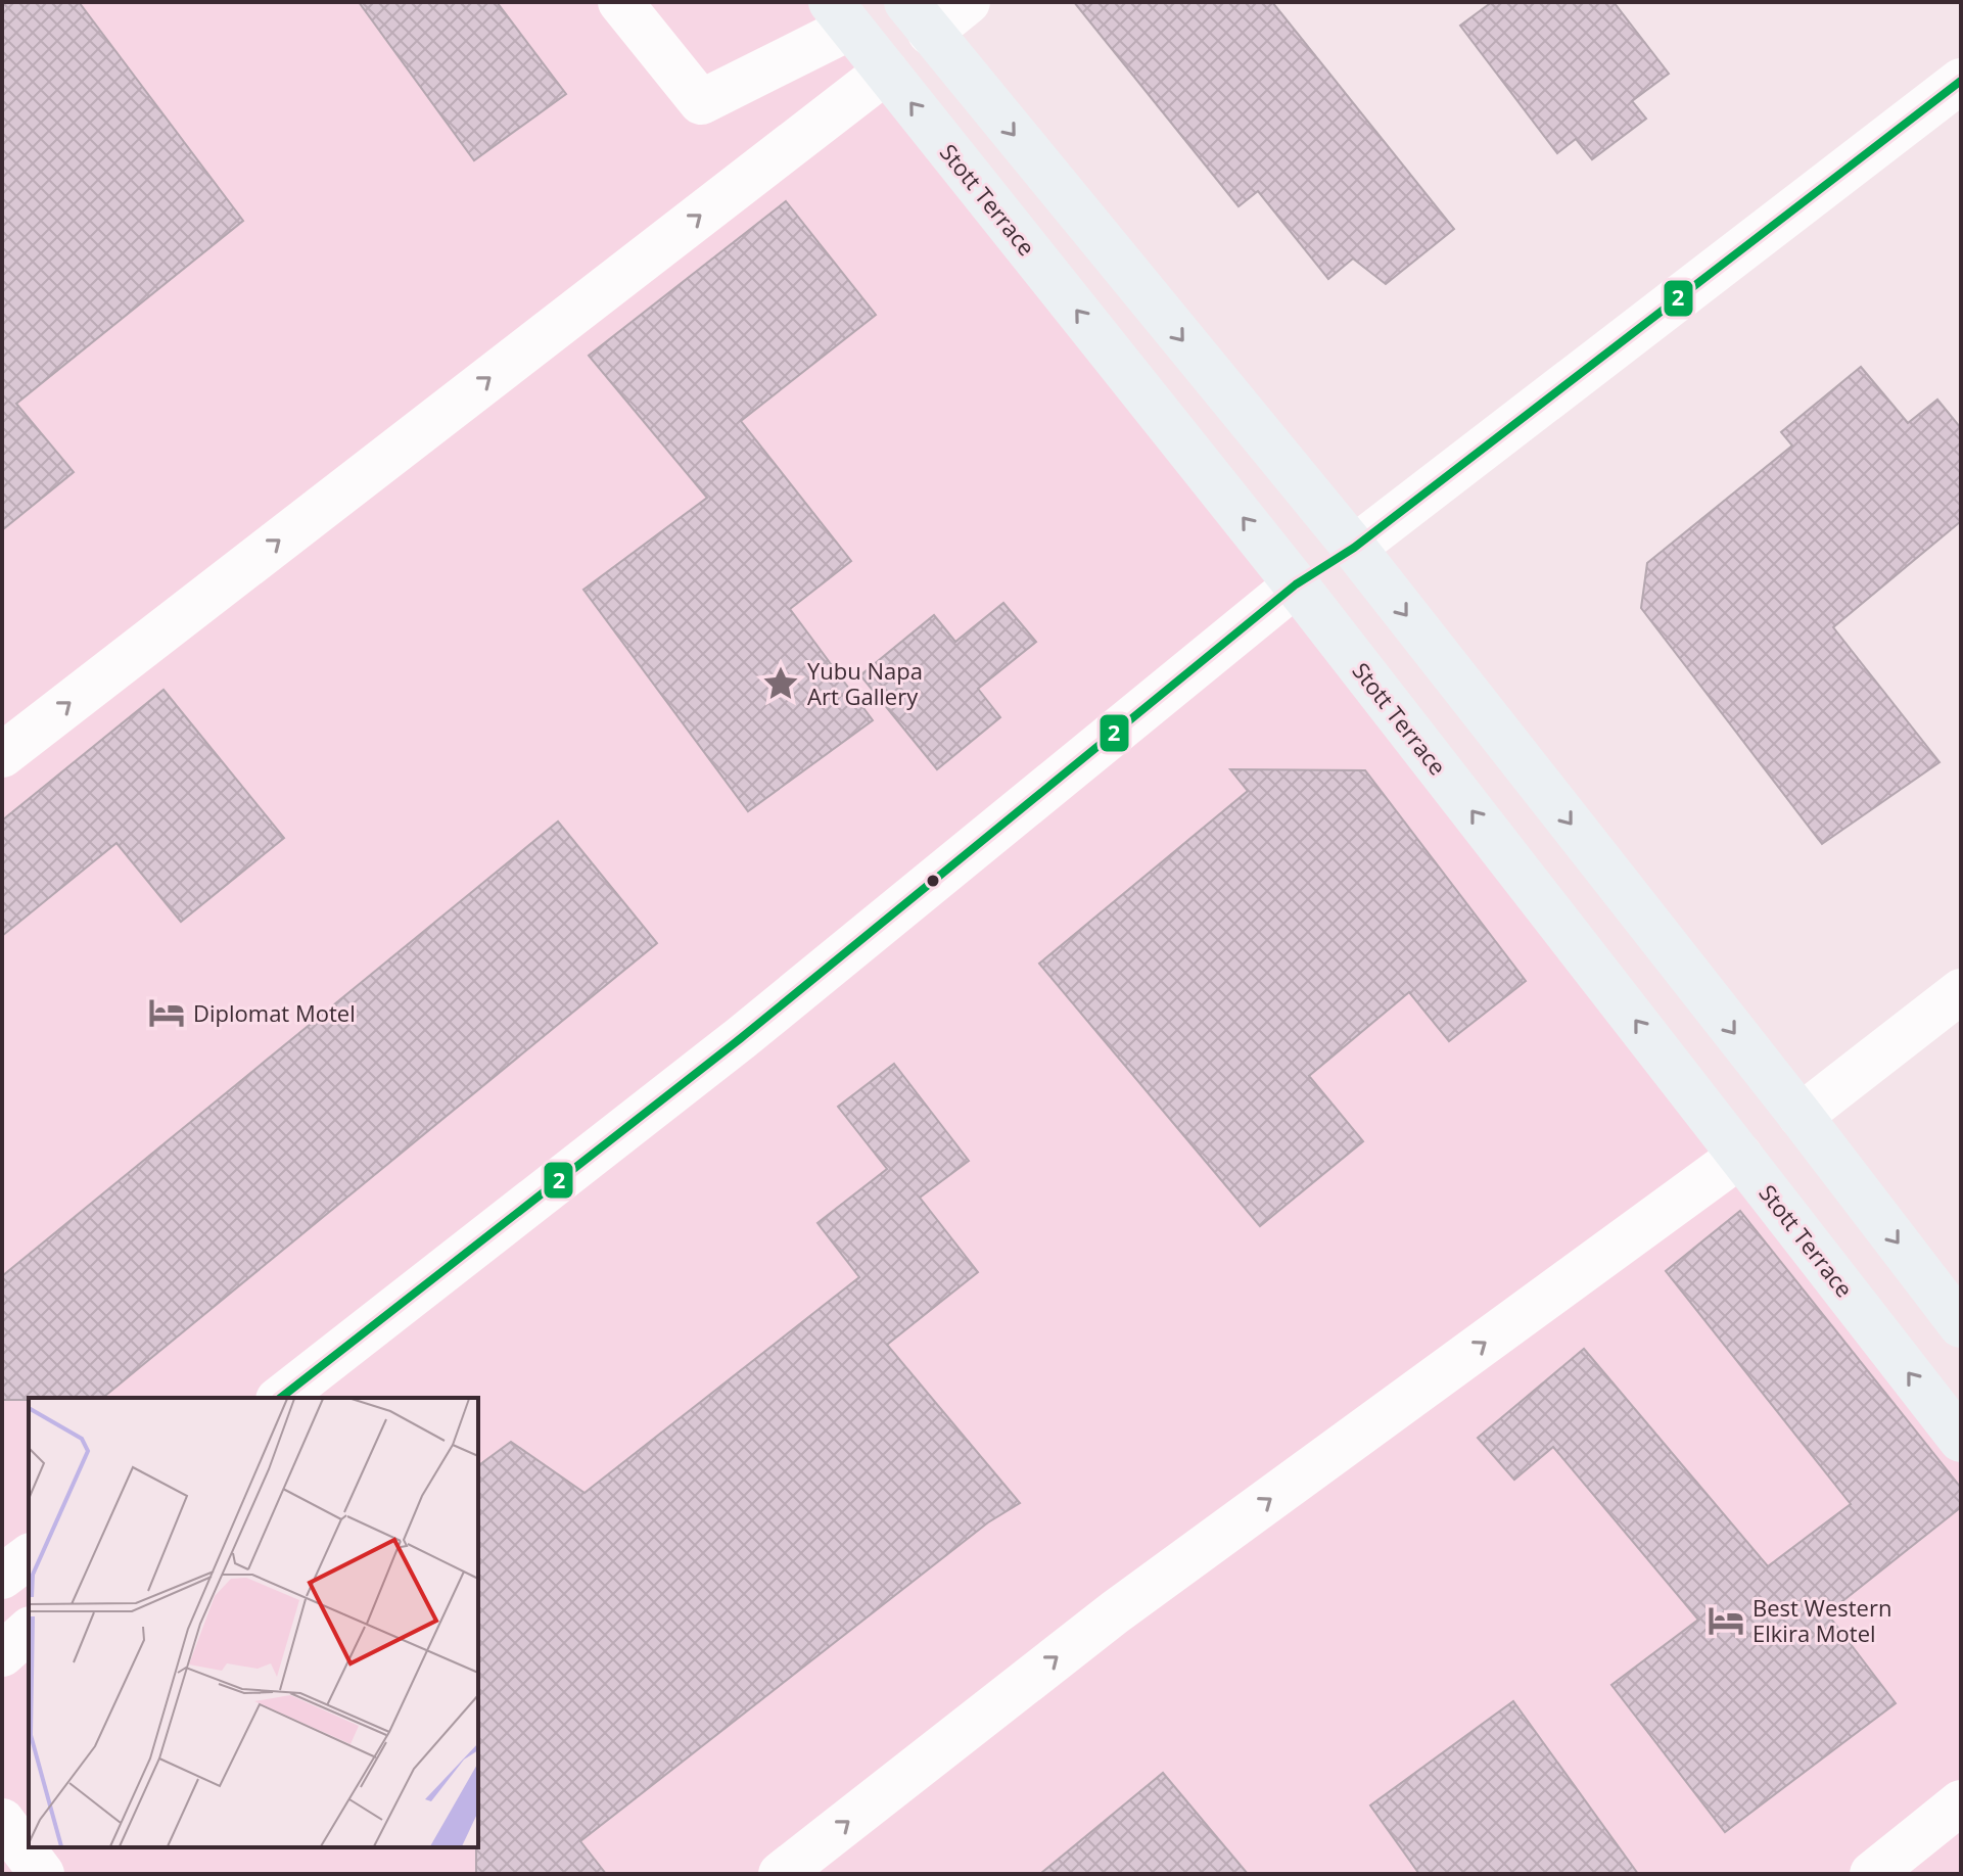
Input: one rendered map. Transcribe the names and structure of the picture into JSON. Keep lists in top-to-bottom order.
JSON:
{
  "streets": {
    "main road": ["Stott Terrace"]
  },
  "places": {
    "place": ["Yubu Napa Art Gallery"],
    "hotel": ["Diplomat Motel", "Best Western Elkira Motel"]
  },
  "lines": ["transit line 2"]
}
